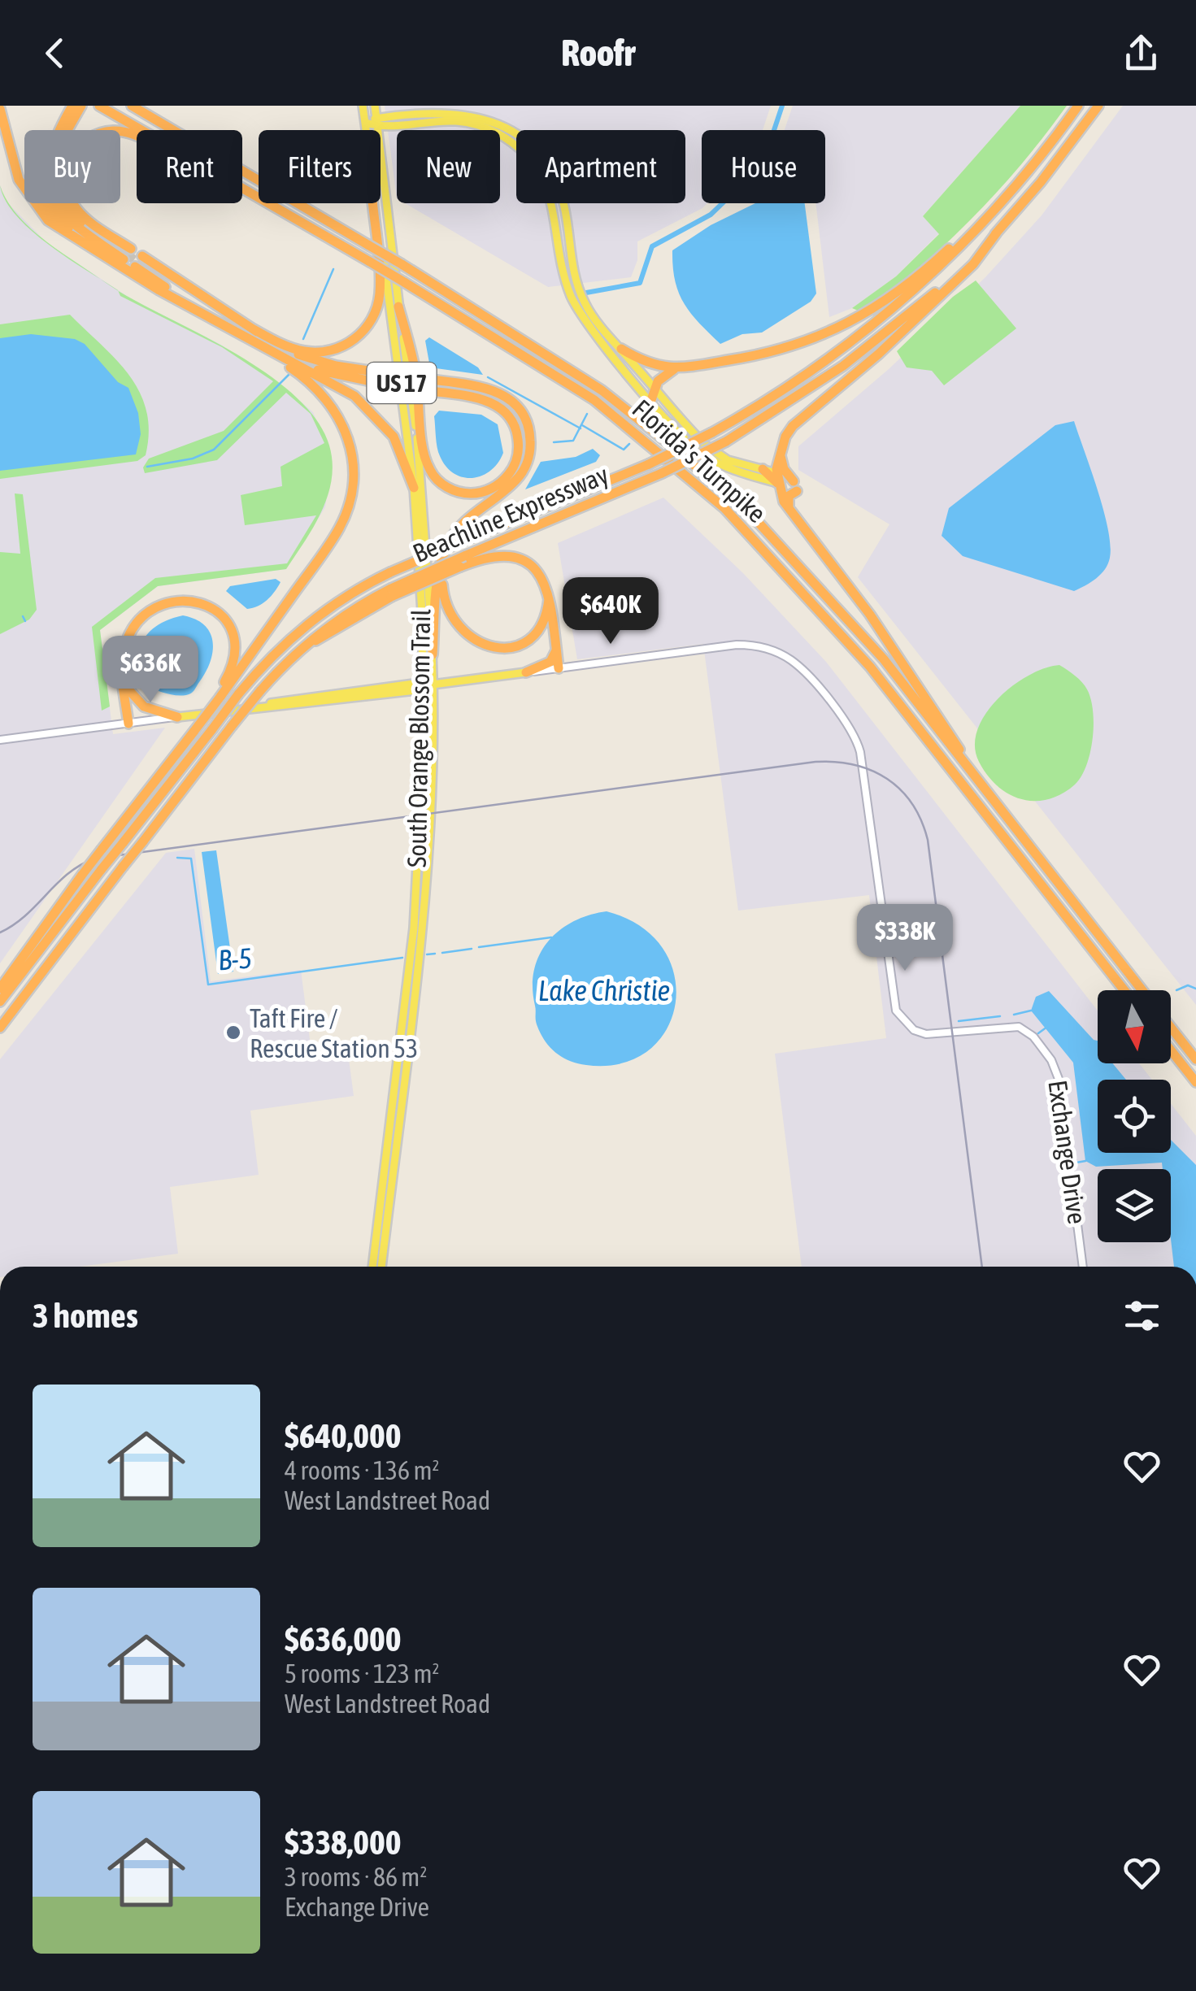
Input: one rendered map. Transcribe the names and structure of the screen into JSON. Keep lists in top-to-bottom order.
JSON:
{
  "streets": {
    "highway": ["Florida's Turnpike", "Beachline Expressway"],
    "main road": ["US 17", "South Orange Blossom Trail"],
    "street": ["Exchange Drive"]
  },
  "water": ["B-5", "Lake Christie"],
  "places": ["Taft Fire / Rescue Station 53"],
  "north": "bottom",
  "page": {
    "header": "Roofr",
    "chip": [
      "Buy",
      "Rent",
      "Filters",
      "New",
      "Apartment",
      "House"
    ],
    "price": ["$640K", "$636K", "$338K"],
    "heading": "3 homes",
    "list": [
      {
        "name": "$640,000",
        "note": "4 rooms · 136 m² · West Landstreet Road"
      },
      {
        "name": "$636,000",
        "note": "5 rooms · 123 m² · West Landstreet Road"
      },
      {
        "name": "$338,000",
        "note": "3 rooms · 86 m² · Exchange Drive"
      }
    ]
  }
}
